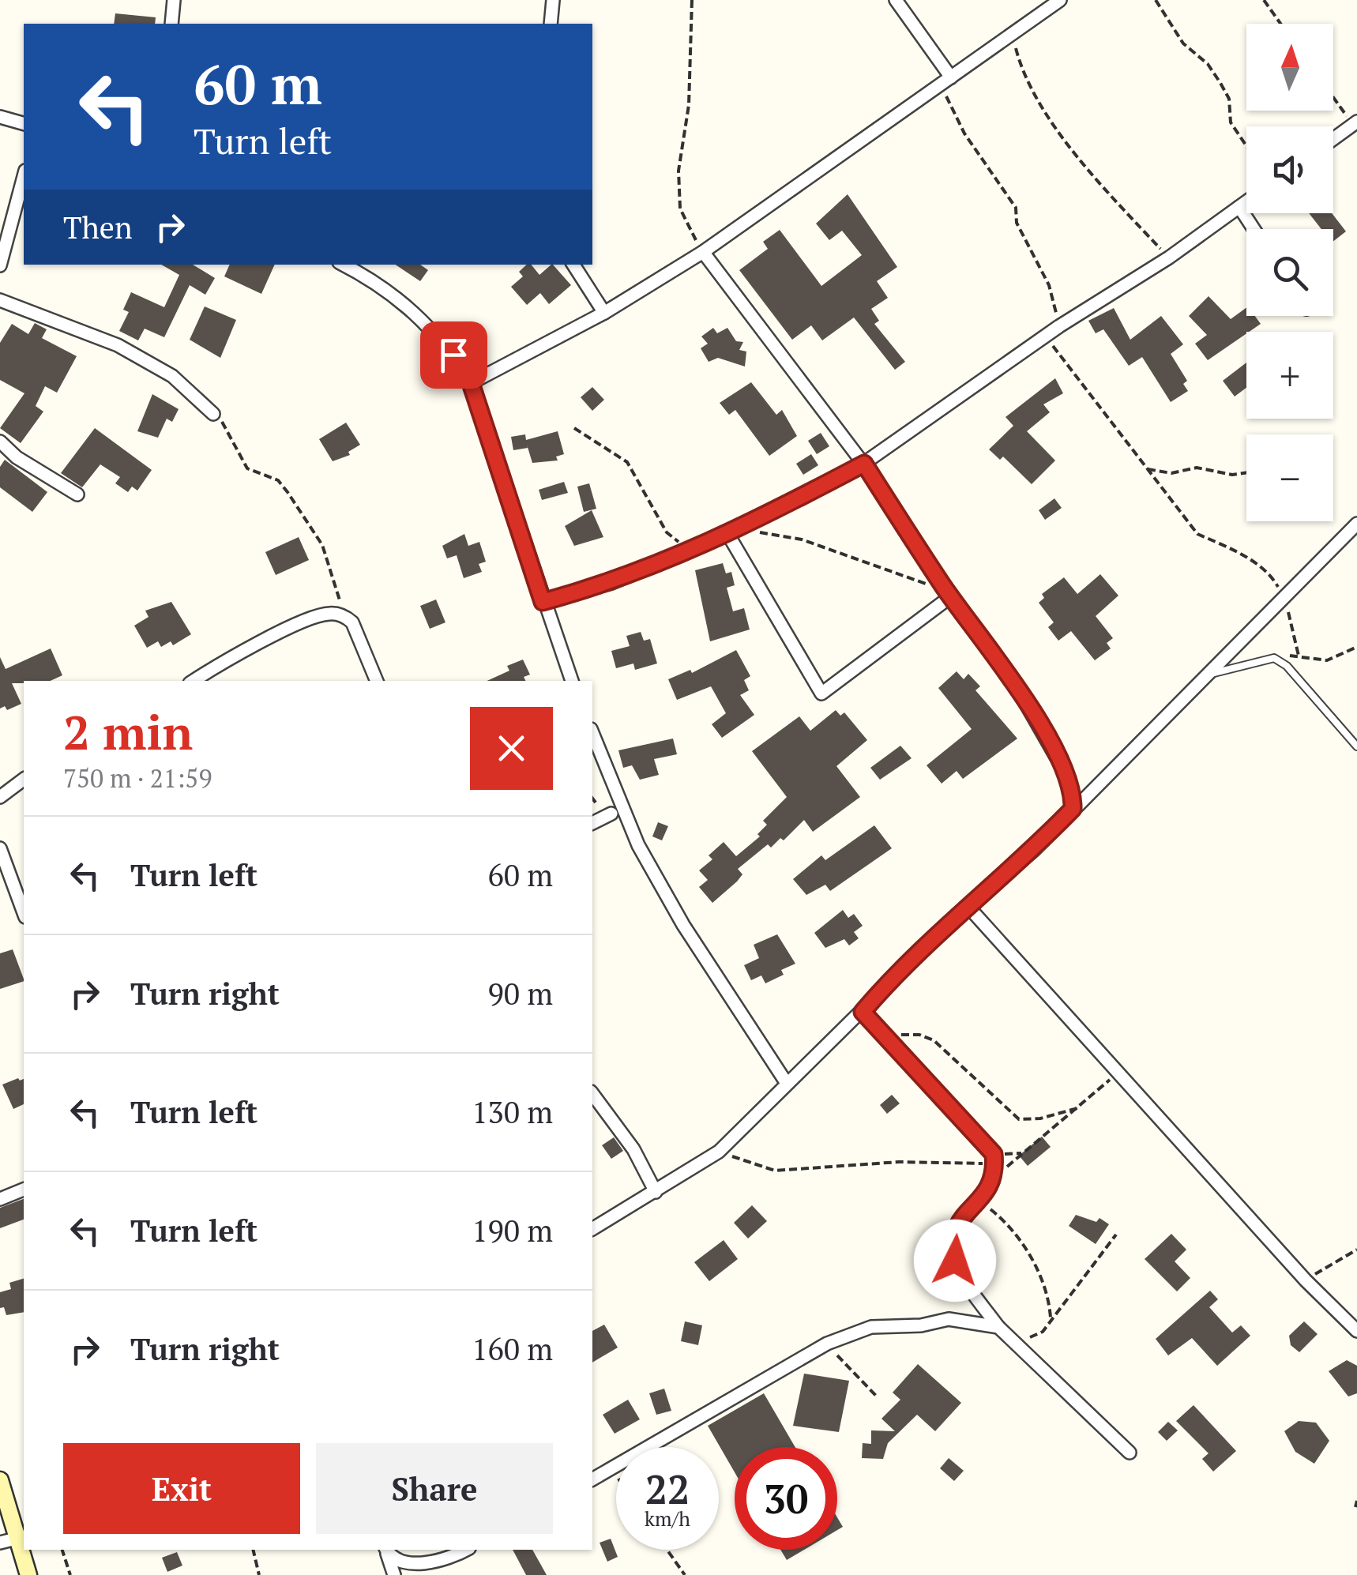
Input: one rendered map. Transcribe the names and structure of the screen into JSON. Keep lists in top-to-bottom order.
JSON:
{
  "north": "top",
  "page": {
    "map_buttons": ["+", "−"],
    "turn": ["60 m", "Turn left"],
    "then": "Then",
    "heading": ["2 min", "750 m · 21:59"],
    "list": [
      {
        "name": "Turn left",
        "value": "60 m"
      },
      {
        "name": "Turn right",
        "value": "90 m"
      },
      {
        "name": "Turn left",
        "value": "130 m"
      },
      {
        "name": "Turn left",
        "value": "190 m"
      },
      {
        "name": "Turn right",
        "value": "160 m"
      }
    ],
    "buttons": ["Exit", "Share"],
    "speed": "22 km/h",
    "limit": "30"
  }
}
